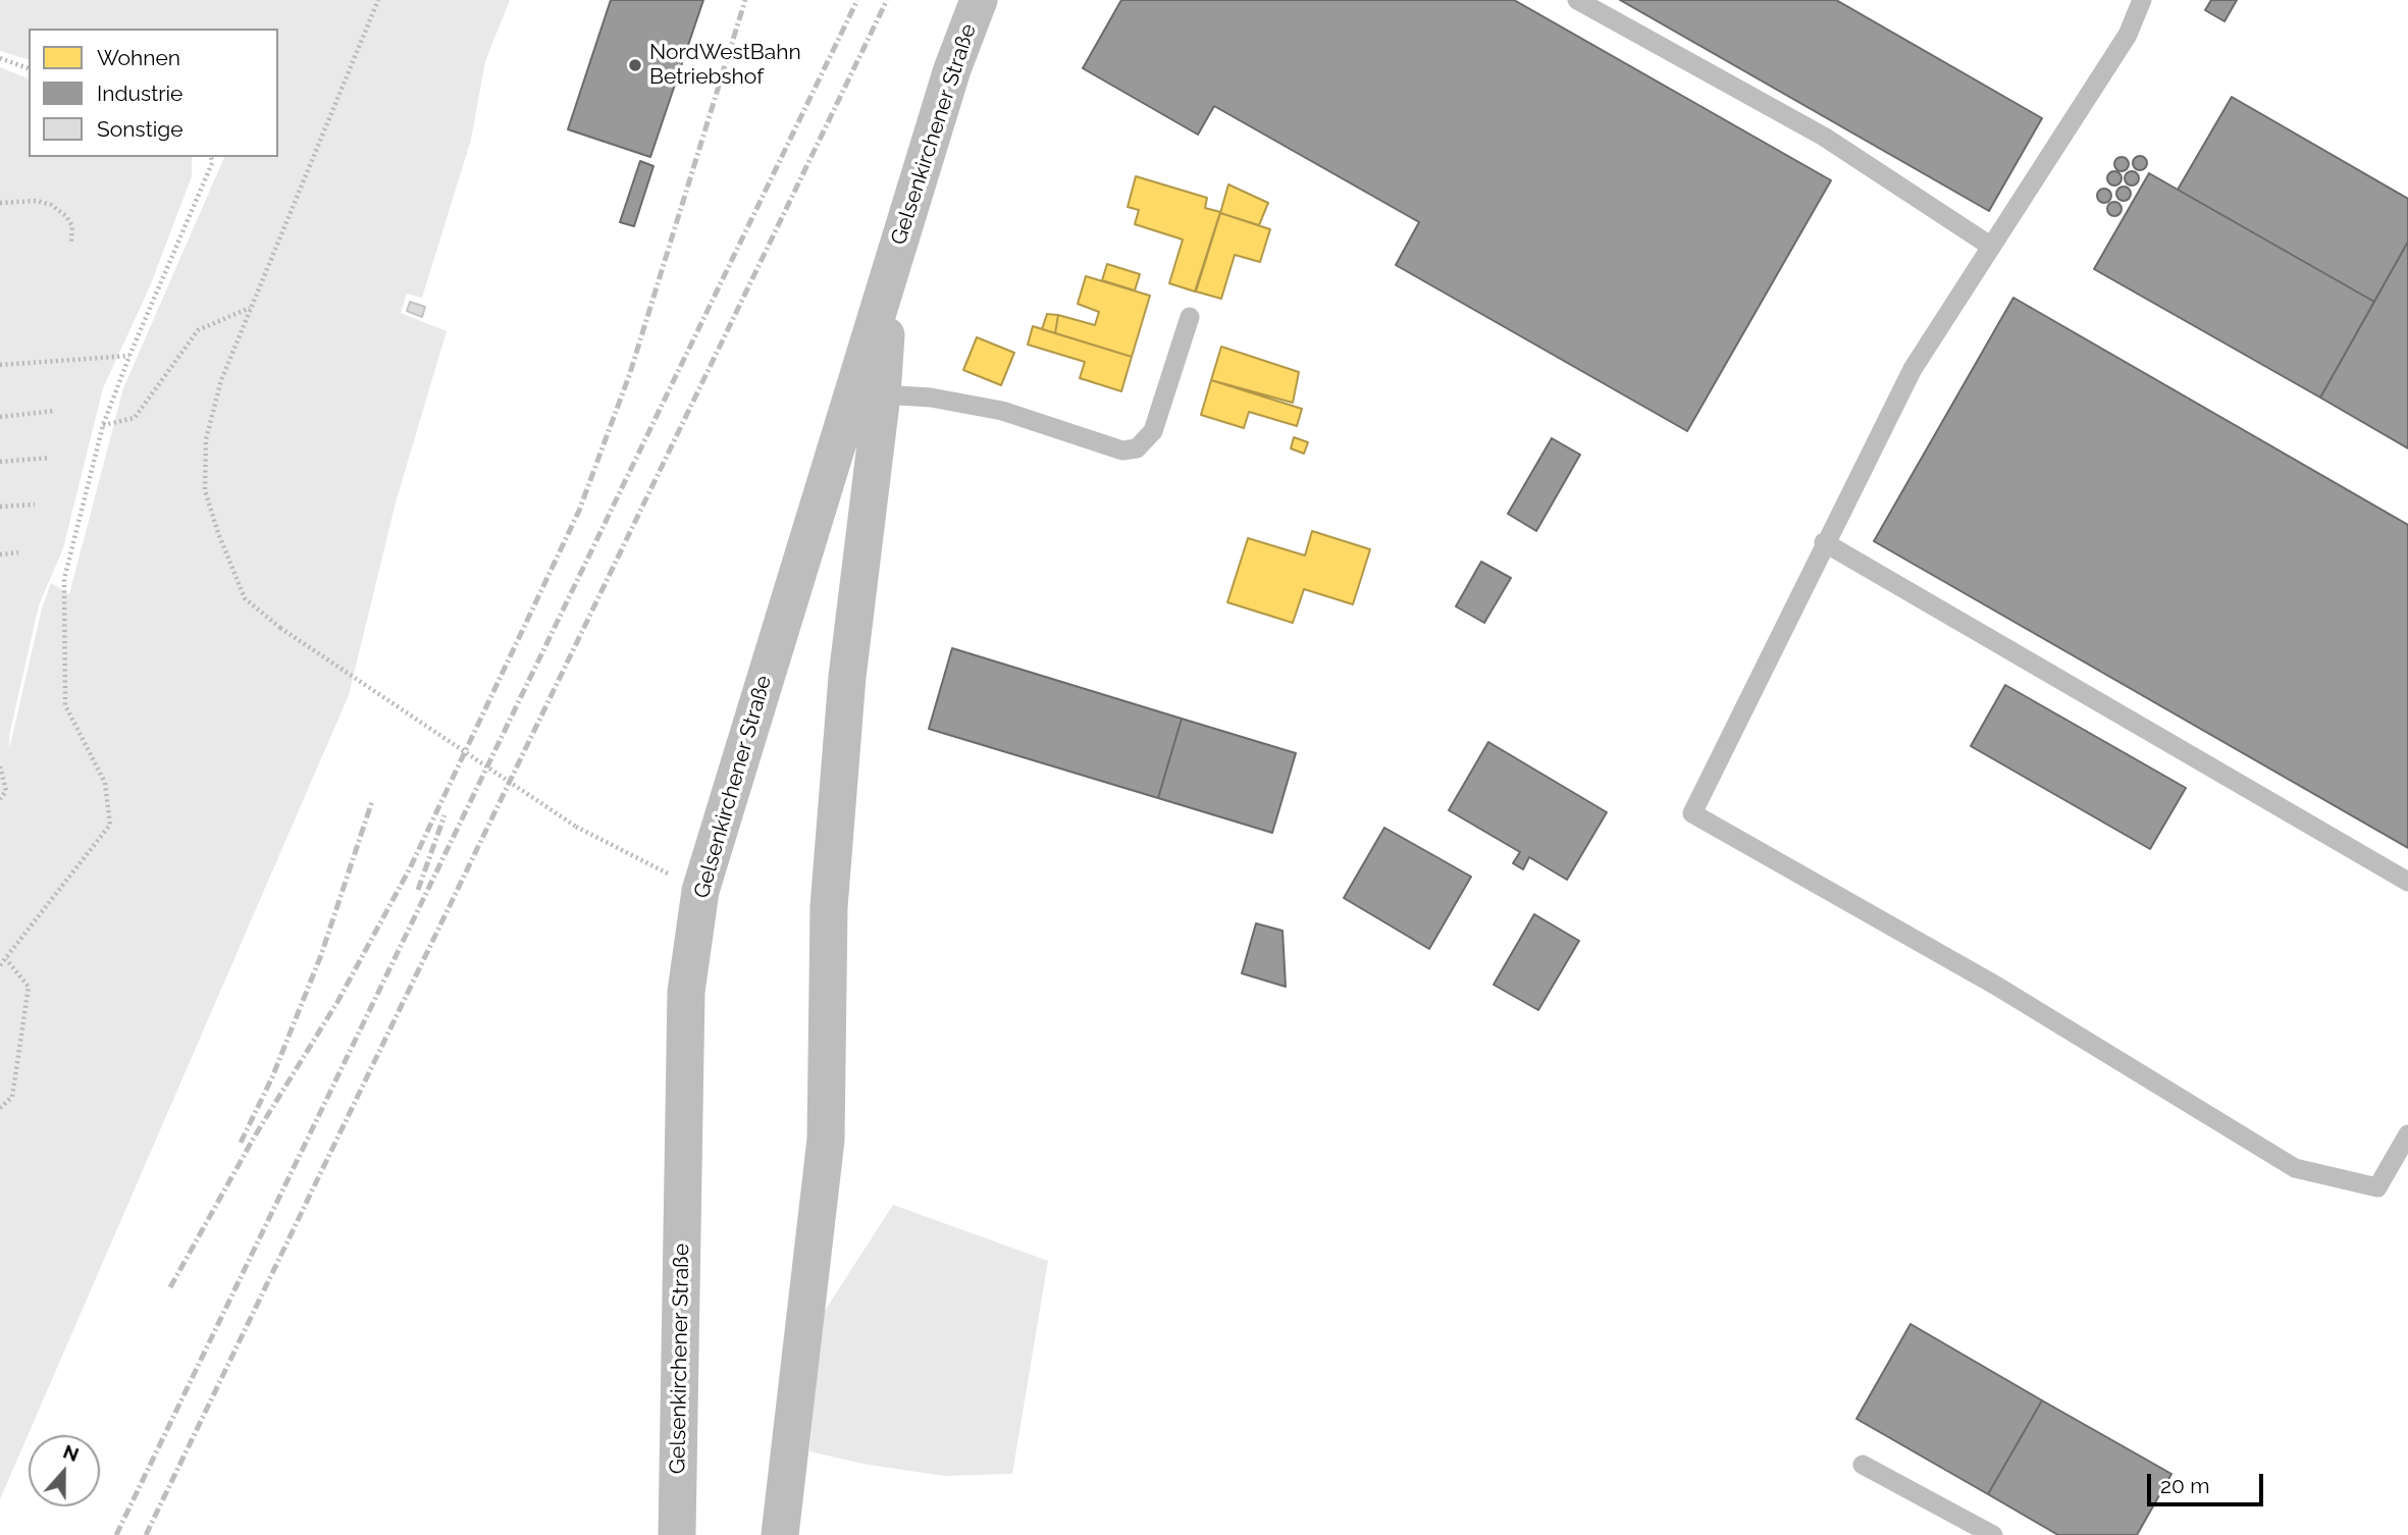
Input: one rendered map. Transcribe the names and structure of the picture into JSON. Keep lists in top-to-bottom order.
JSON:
{
  "streets": {
    "street": ["Gelsenkirchener Straße"]
  },
  "places": ["NordWestBahn Betriebshof"],
  "legend": ["Wohnen", "Industrie", "Sonstige"],
  "scale_bar": "20 m",
  "north": "top"
}
